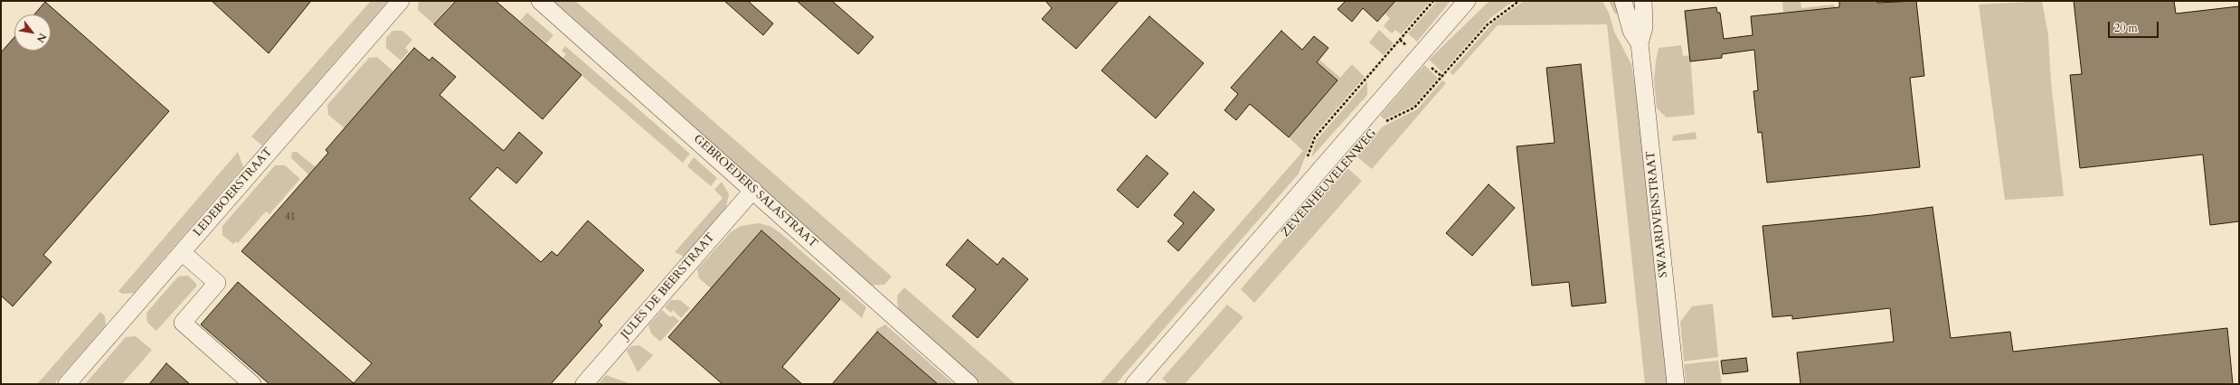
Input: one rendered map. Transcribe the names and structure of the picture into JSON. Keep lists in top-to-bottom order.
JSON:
{
  "streets": {
    "street": [
      "ZEVENHEUVELENWEG",
      "GEBROEDERS SALASTRAAT",
      "LEDEBOERSTRAAT",
      "SWAARDVENSTRAAT",
      "JULES DE BEERSTRAAT"
    ]
  },
  "crossings": [
    ["GEBROEDERS SALASTRAAT", "JULES DE BEERSTRAAT"]
  ],
  "house_numbers": ["41"],
  "scale_bar": "20 m",
  "north": "bottom right"
}
